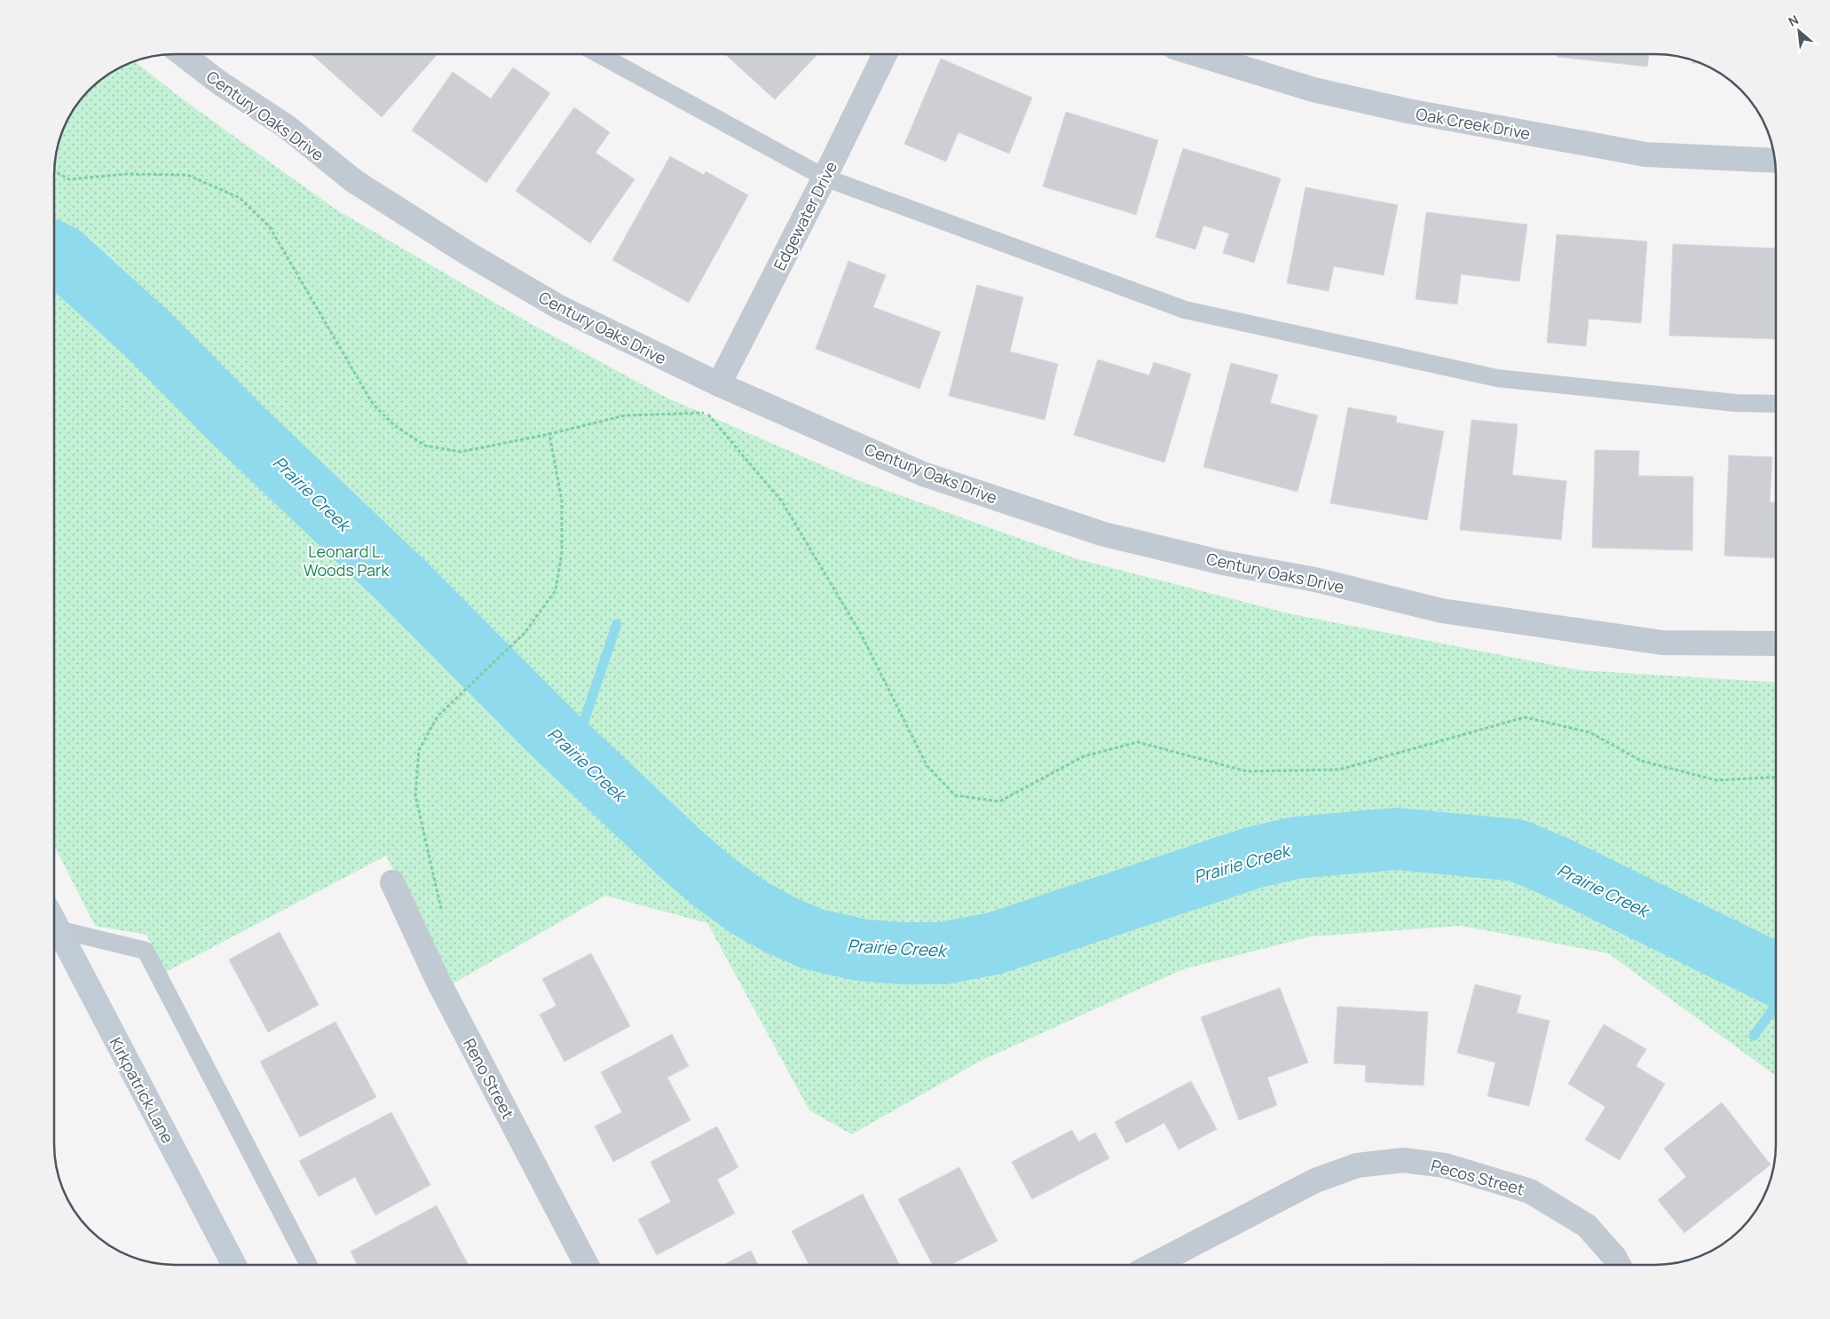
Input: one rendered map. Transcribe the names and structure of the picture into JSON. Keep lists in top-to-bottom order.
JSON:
{
  "streets": {
    "street": [
      "Century Oaks Drive",
      "Oak Creek Drive",
      "Edgewater Drive",
      "Reno Street",
      "Kirkpatrick Lane",
      "Pecos Street"
    ]
  },
  "crossings": [
    ["Century Oaks Drive", "Edgewater Drive"]
  ],
  "water": ["Prairie Creek"],
  "parks": ["Leonard L. Woods Park"],
  "north": "top left"
}
